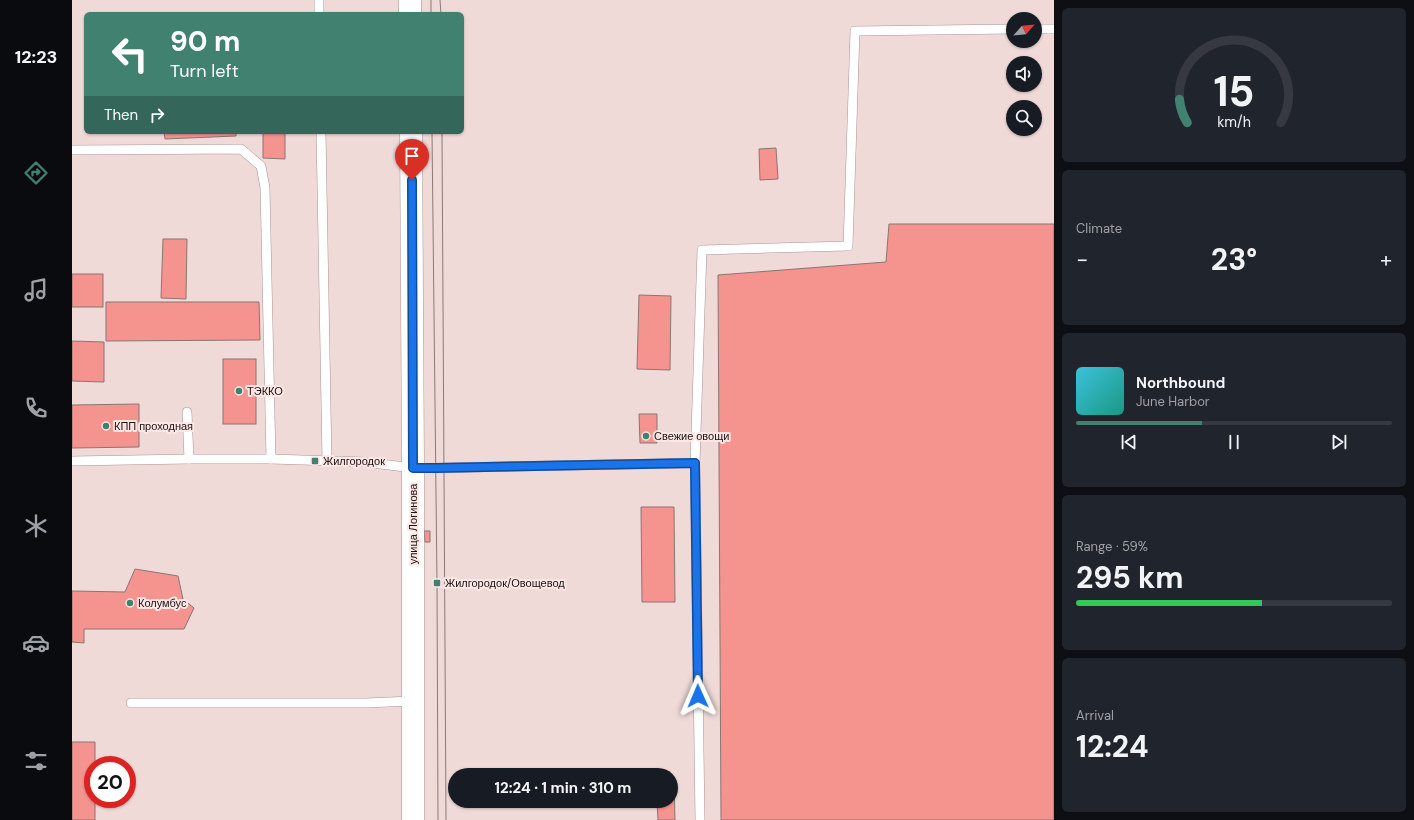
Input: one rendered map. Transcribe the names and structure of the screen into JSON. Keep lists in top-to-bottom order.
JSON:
{
  "streets": {
    "street": ["улица Логинова"]
  },
  "places": {
    "other": [
      "ТЭККО",
      "КПП проходная",
      "Свежие овощи",
      "Колумбус"
    ],
    "transit": ["Жилгородок", "Жилгородок/Овощевод"]
  },
  "north": "top right",
  "page": {
    "tabs": "12:23",
    "turn": ["90 m", "Turn left"],
    "then": "Then",
    "tile": [
      "Climate",
      ["Range · 59%", "295 km"],
      ["Arrival", "12:24"]
    ],
    "heat": ["−", "23°", "+"],
    "song": ["Northbound", "June Harbor"],
    "limit": "20",
    "trip": "12:24 · 1 min · 310 m",
    "gauge": ["15", "km/h"]
  }
}
